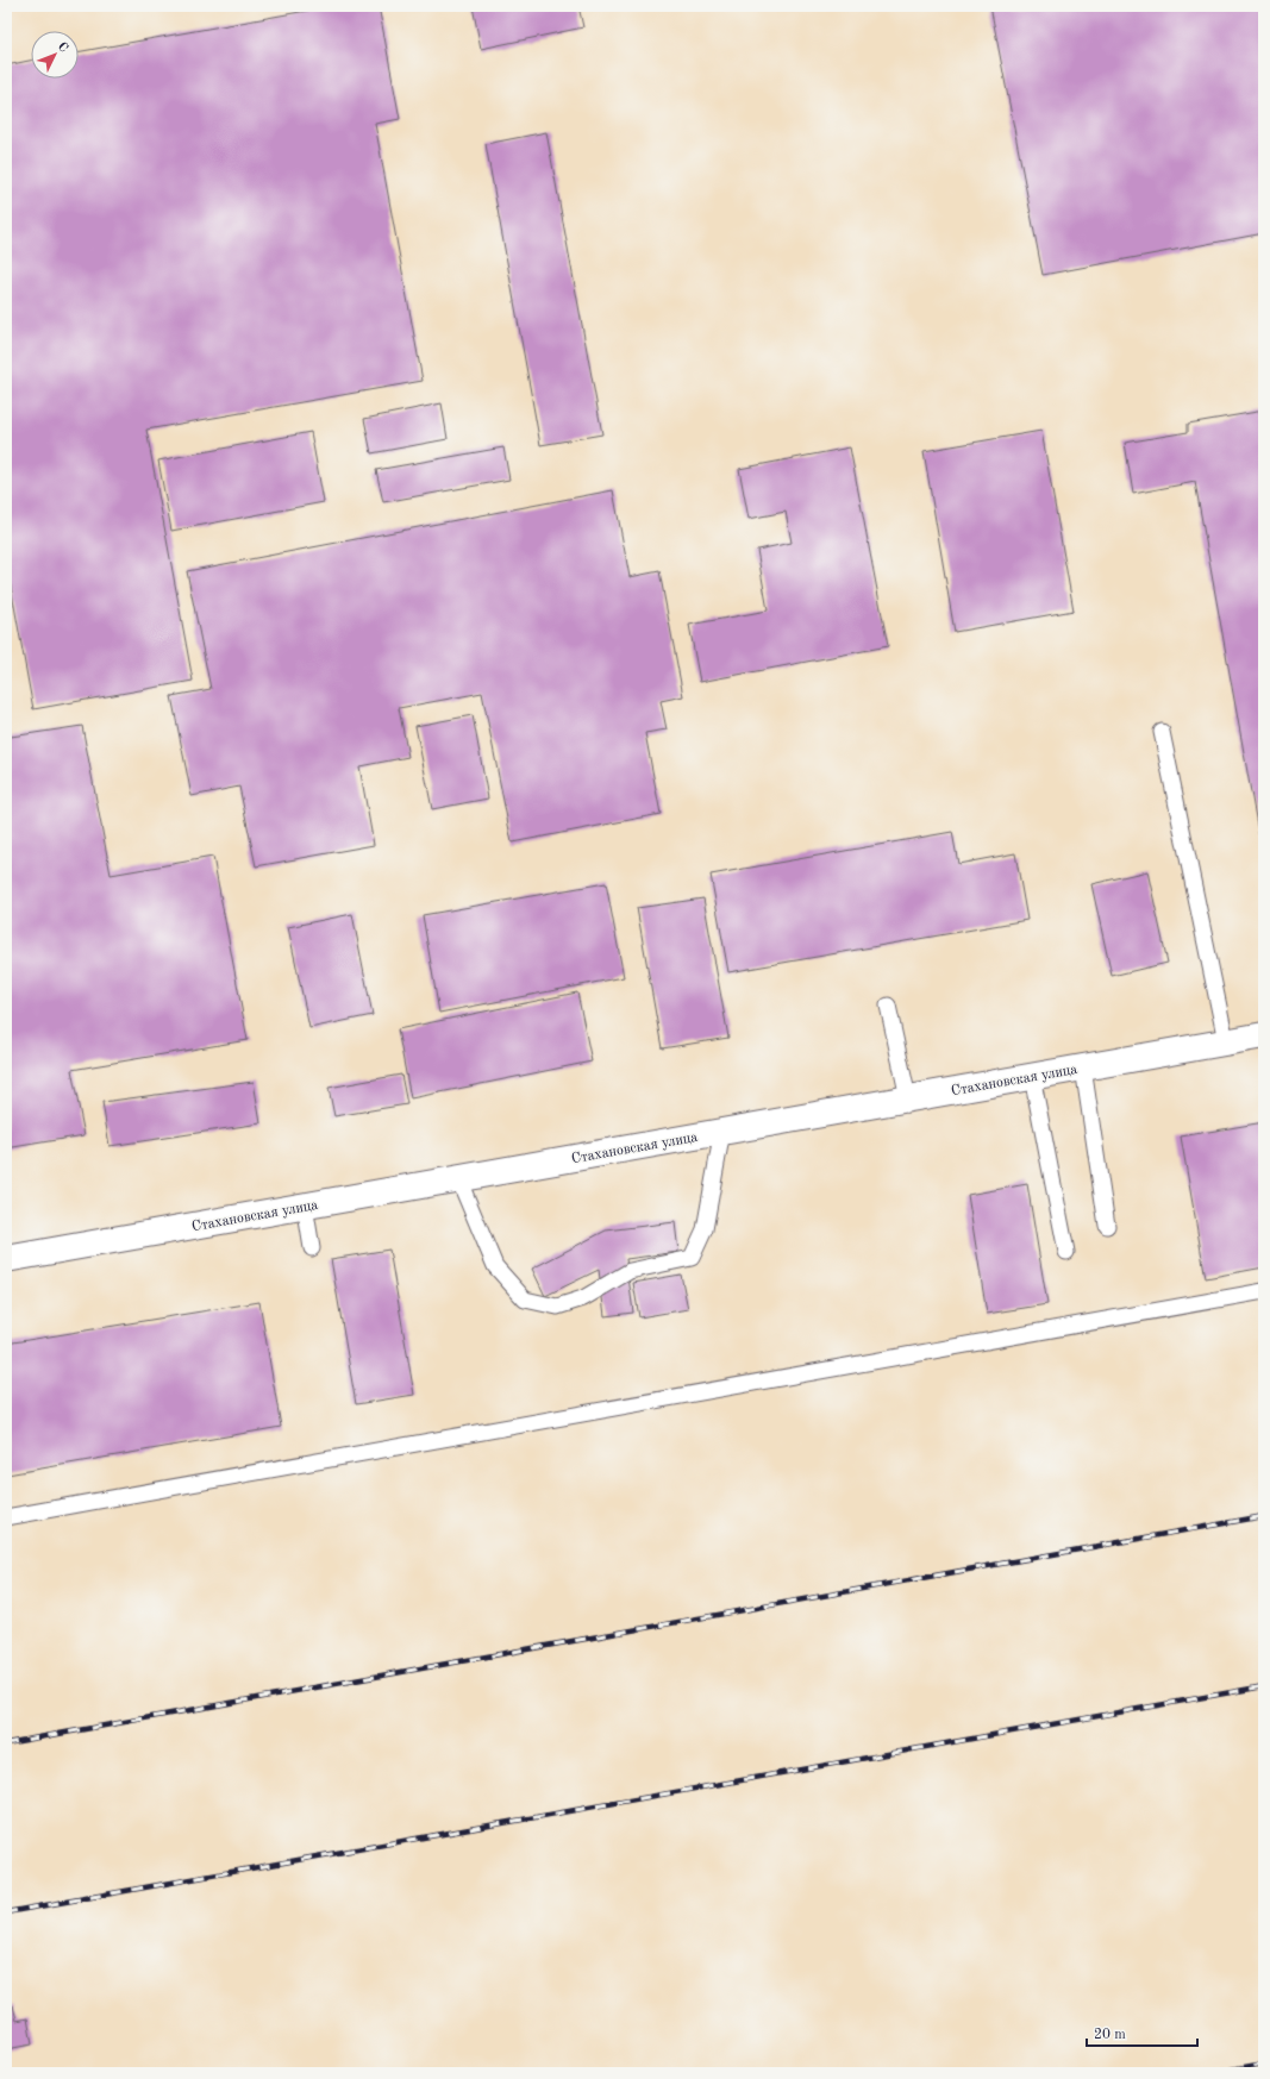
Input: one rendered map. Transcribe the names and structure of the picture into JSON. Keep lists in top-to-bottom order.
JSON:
{
  "streets": {
    "street": ["Стахановская улица"]
  },
  "scale_bar": "20 m",
  "north": "top right"
}
